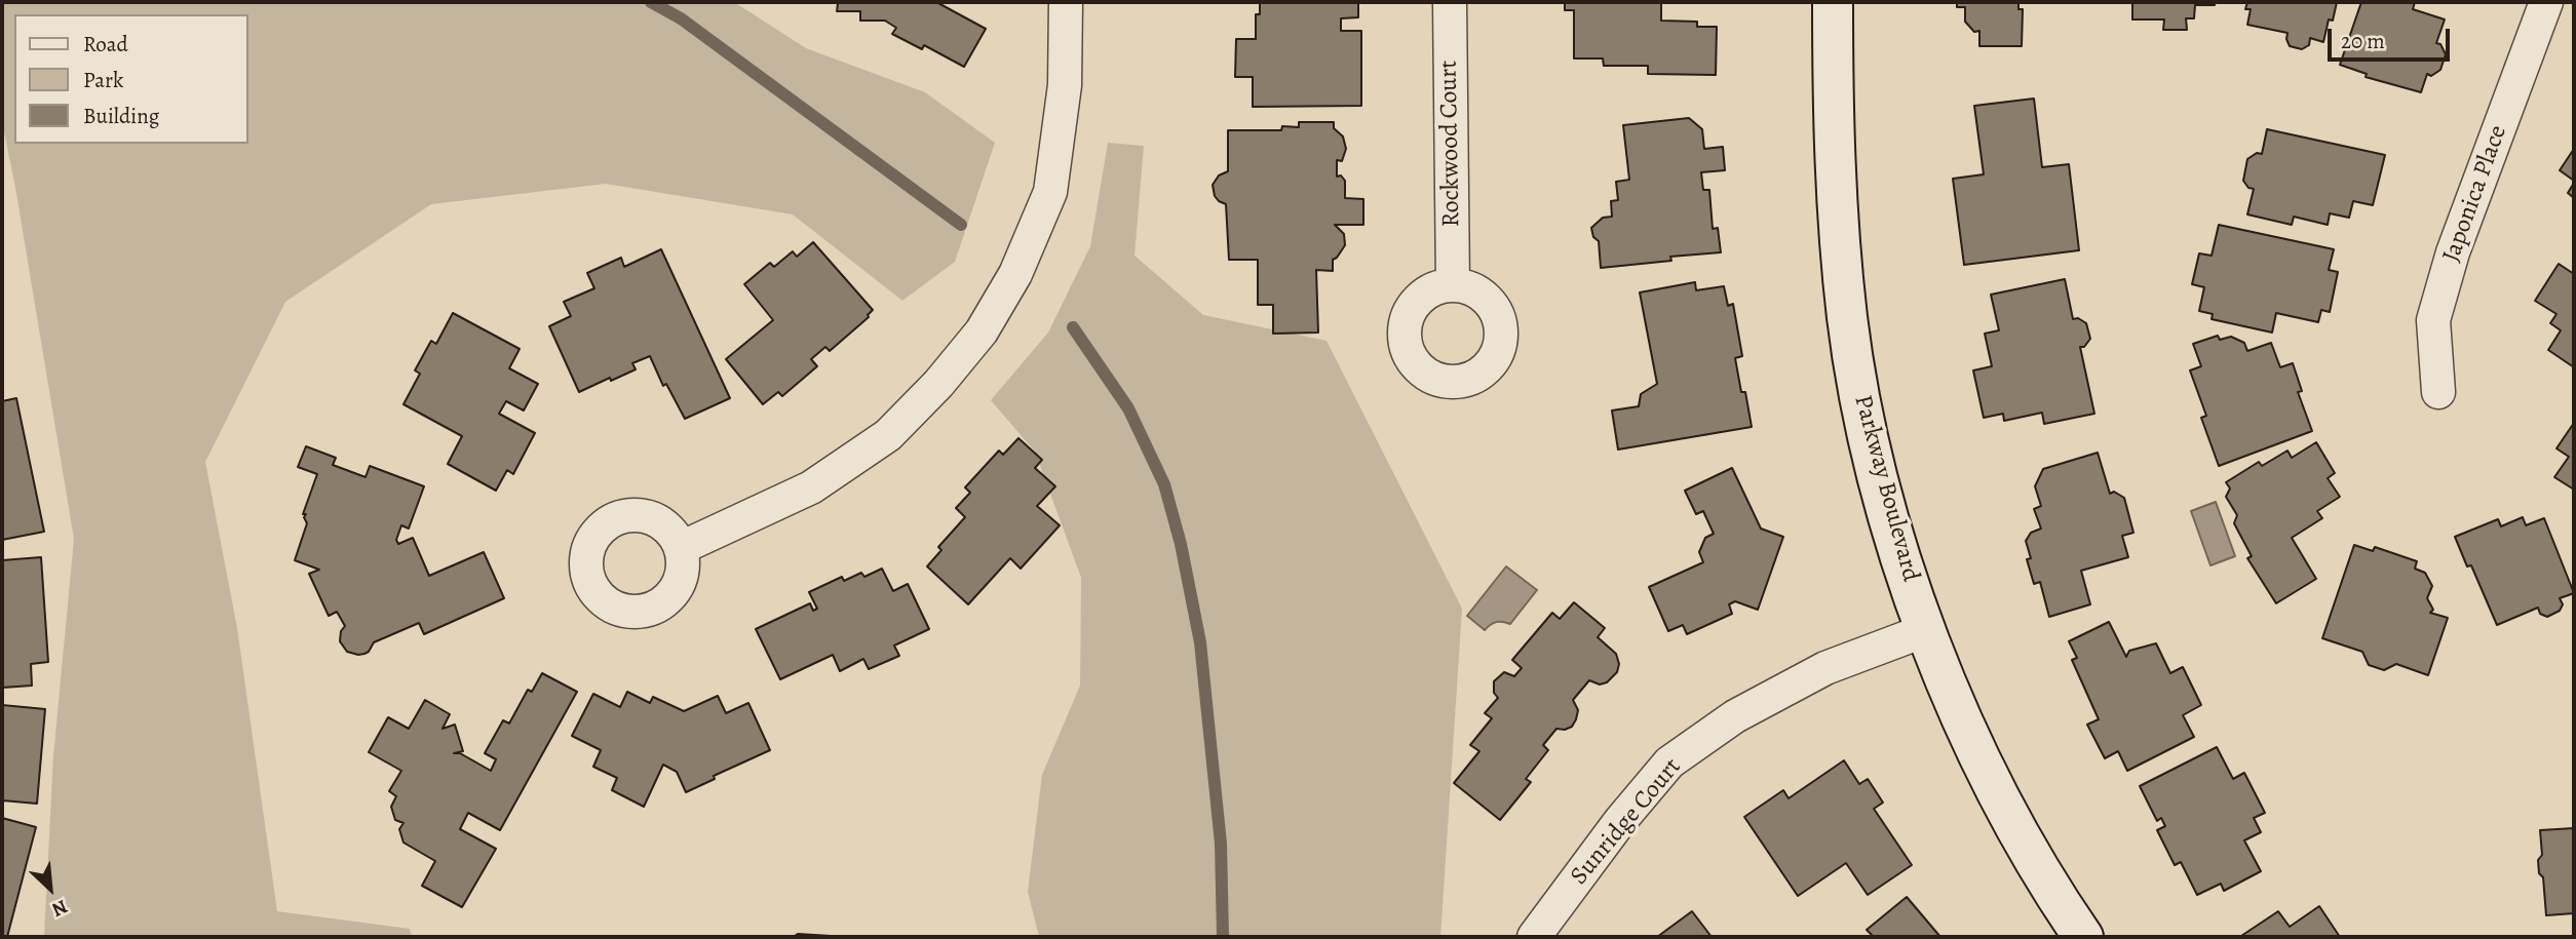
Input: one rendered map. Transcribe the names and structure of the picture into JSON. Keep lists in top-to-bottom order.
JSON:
{
  "streets": {
    "street": [
      "Rockwood Court",
      "Japonica Place",
      "Parkway Boulevard",
      "Sunridge Court"
    ]
  },
  "crossings": [
    ["Parkway Boulevard", "Sunridge Court"]
  ],
  "legend": ["Road", "Park", "Building"],
  "scale_bar": "20 m",
  "north": "bottom right"
}
